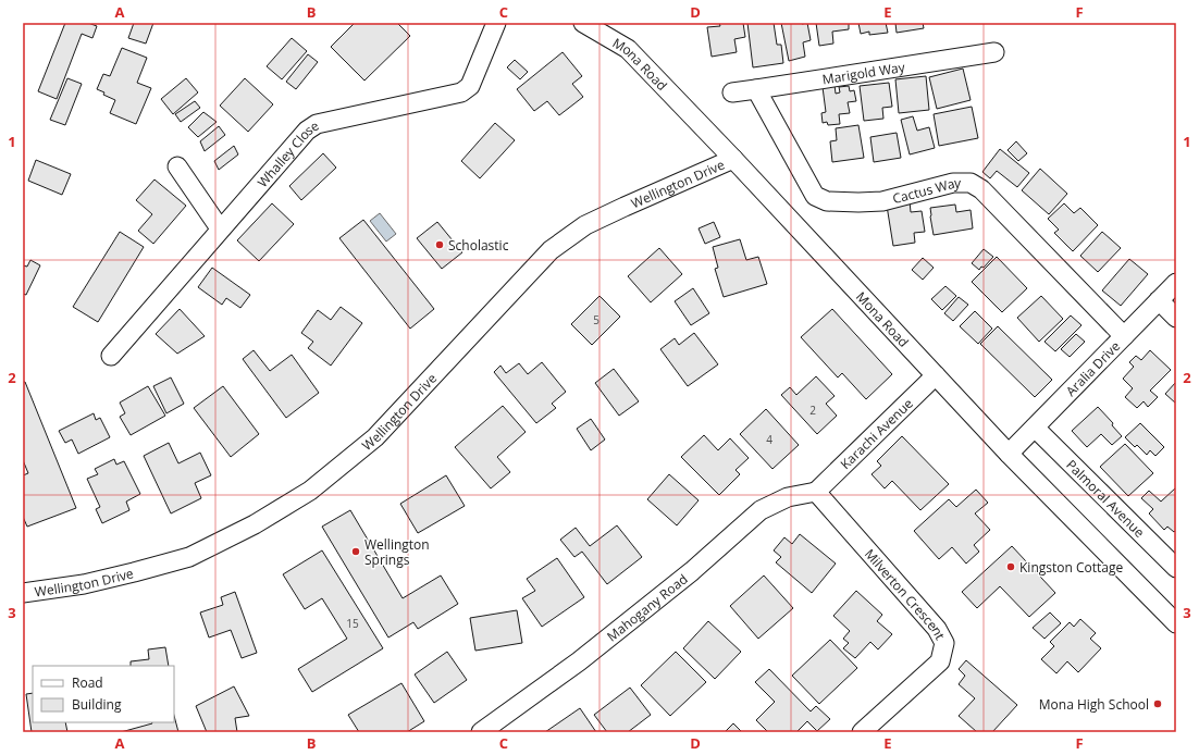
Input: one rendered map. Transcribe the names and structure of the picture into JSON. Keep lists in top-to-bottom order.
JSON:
{
  "streets": {
    "street": [
      "Mona Road",
      "Marigold Way",
      "Whalley Close",
      "Wellington Drive",
      "Cactus Way",
      "Aralia Drive",
      "Karachi Avenue",
      "Palmoral Avenue",
      "Milverton Crescent",
      "Mahogany Road"
    ]
  },
  "crossings": [
    ["Mona Road", "Wellington Drive"],
    ["Mona Road", "Aralia Drive"],
    ["Mona Road", "Karachi Avenue"],
    ["Marigold Way", "Cactus Way"],
    ["Cactus Way", "Aralia Drive"],
    ["Aralia Drive", "Palmoral Avenue"],
    ["Karachi Avenue", "Milverton Crescent"],
    ["Karachi Avenue", "Mahogany Road"],
    ["Milverton Crescent", "Mahogany Road"]
  ],
  "places": [
    "Scholastic",
    "Wellington Springs",
    "Kingston Cottage",
    "Mona High School"
  ],
  "house_numbers": [
    "5",
    "2",
    "4",
    "15"
  ],
  "legend": ["Road", "Building"],
  "grid": {
    "columns": [
      "A",
      "B",
      "C",
      "D",
      "E",
      "F"
    ],
    "rows": ["1", "2", "3"]
  }
}
